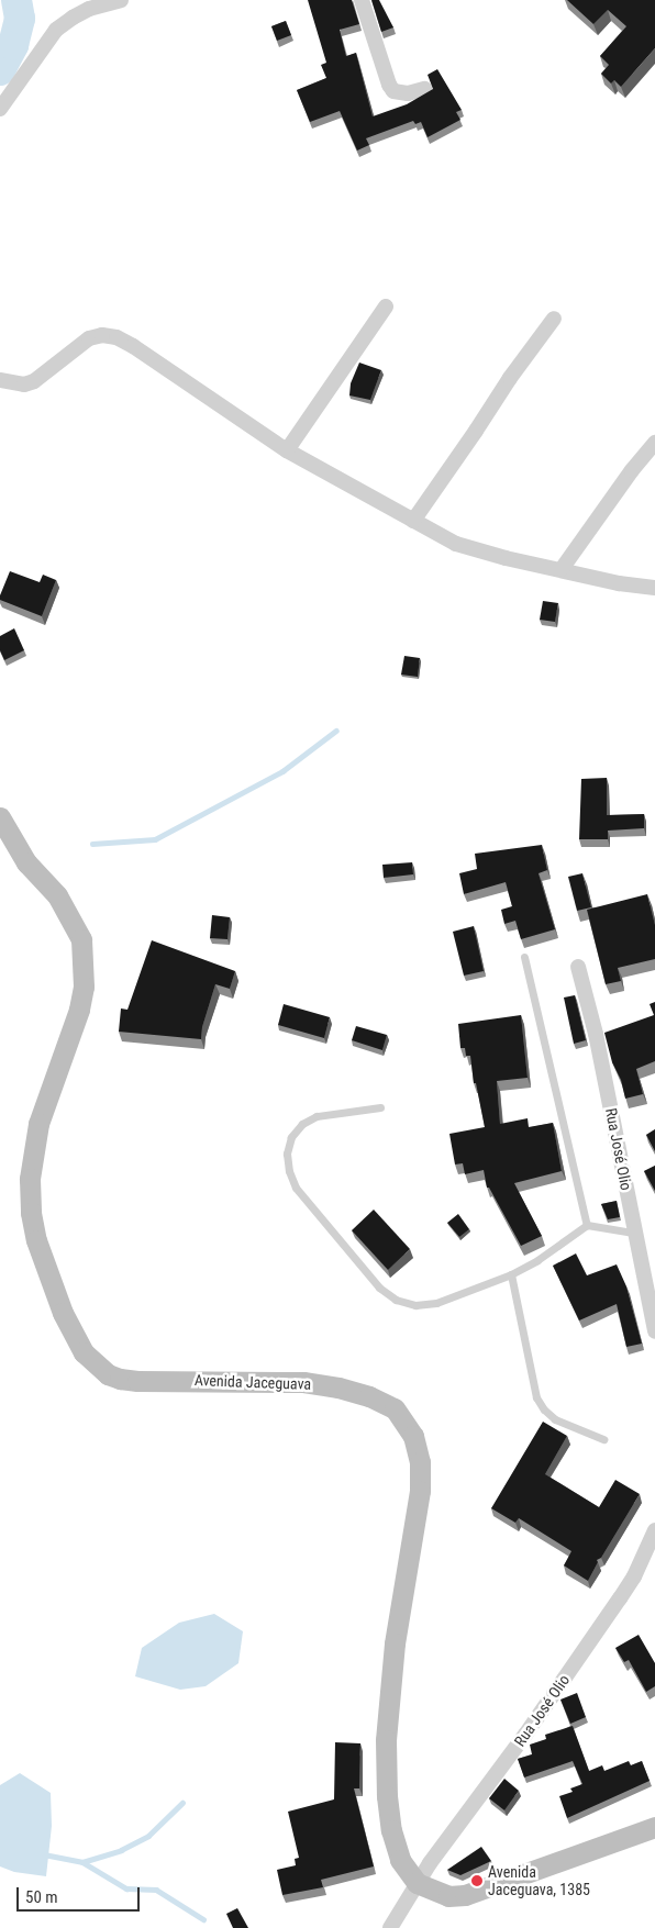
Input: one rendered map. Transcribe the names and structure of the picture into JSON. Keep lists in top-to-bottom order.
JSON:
{
  "streets": {
    "main road": ["Avenida Jaceguava"],
    "street": ["Rua José Olio"]
  },
  "crossings": [
    ["Rua José Olio", "Avenida Jaceguava"]
  ],
  "places": ["Avenida Jaceguava, 1385"],
  "scale_bar": "50 m"
}
